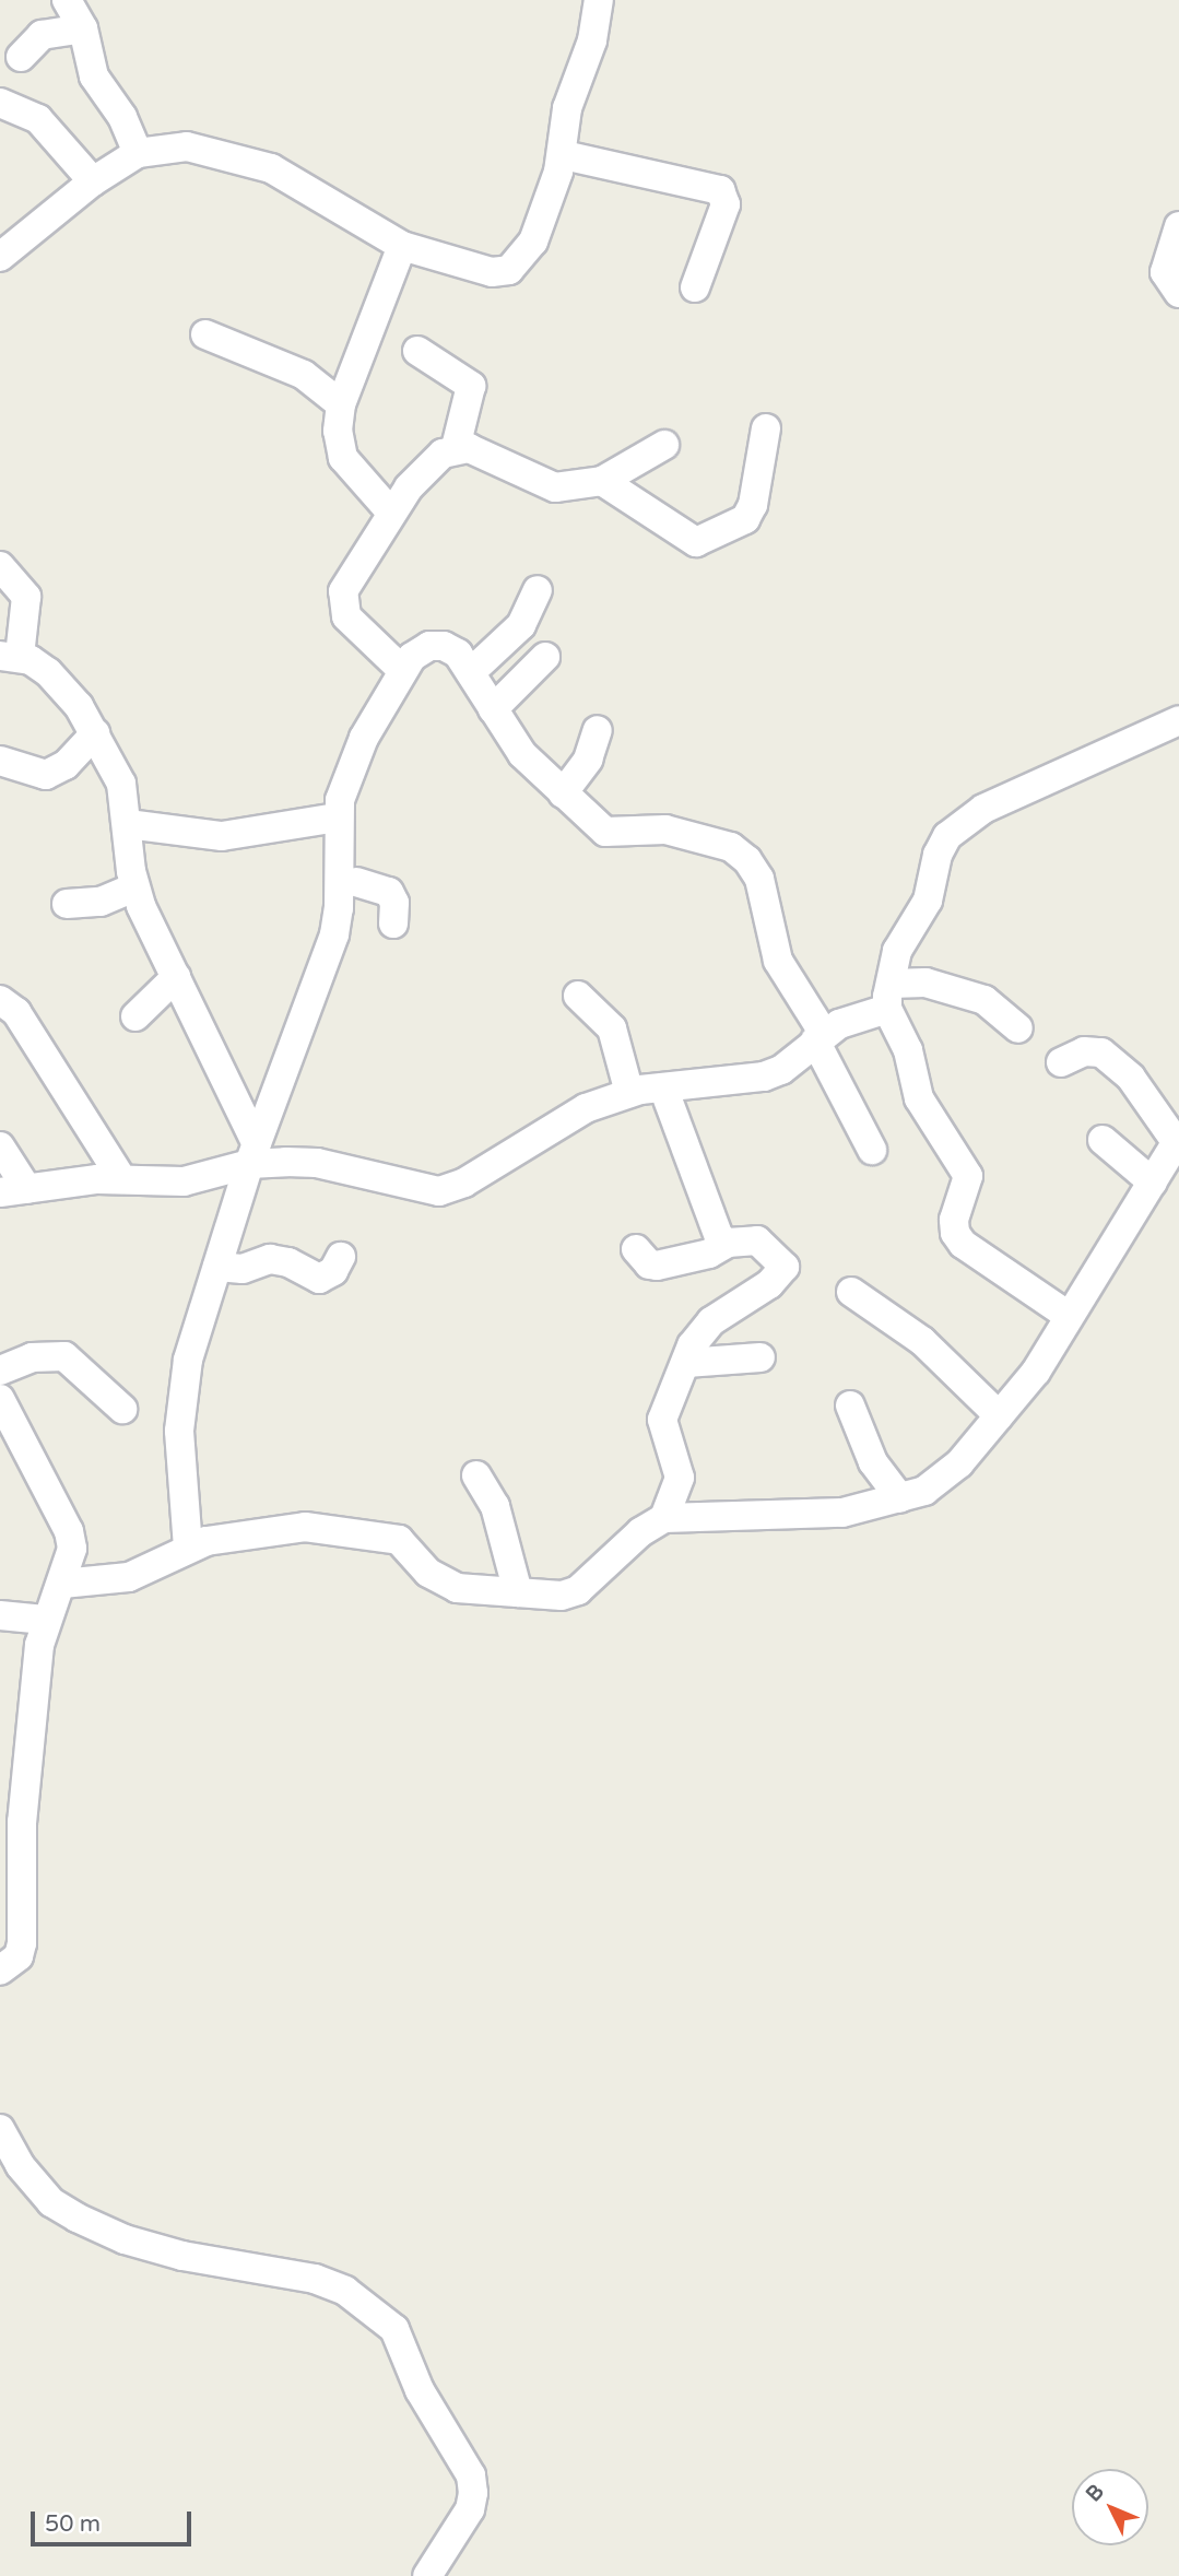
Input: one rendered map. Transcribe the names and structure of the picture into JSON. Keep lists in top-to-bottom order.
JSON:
{
  "scale_bar": "50 m",
  "north": "top left"
}
